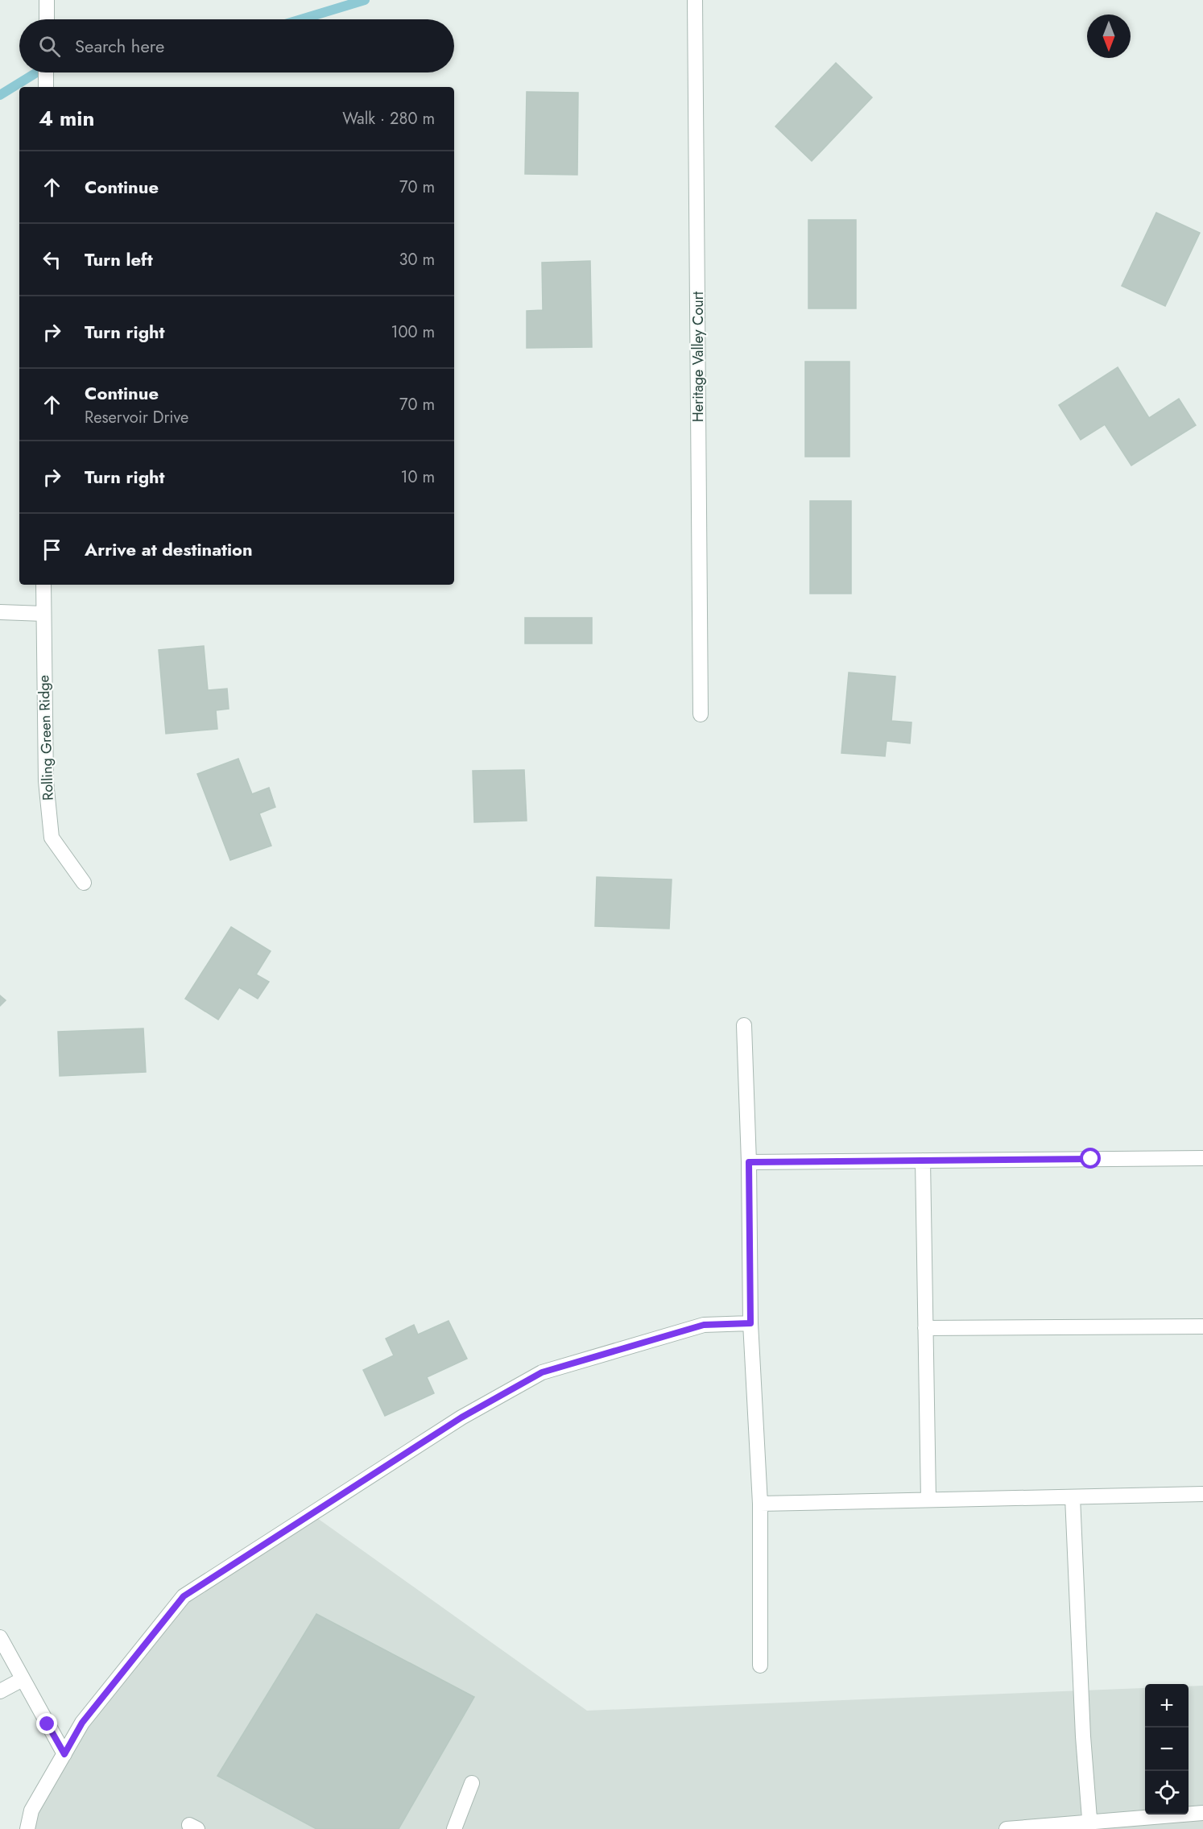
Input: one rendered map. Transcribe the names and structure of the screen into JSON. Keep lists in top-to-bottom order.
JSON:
{
  "streets": {
    "street": ["Heritage Valley Court", "Rolling Green Ridge"]
  },
  "north": "bottom",
  "page": {
    "search": "Search here",
    "heading": ["4 min", "Walk · 280 m"],
    "list": [
      ["Continue", "70 m"],
      ["Turn left", "30 m"],
      ["Turn right", "100 m"],
      ["Continue", "Reservoir Drive", "70 m"],
      ["Turn right", "10 m"],
      "Arrive at destination"
    ],
    "map_buttons": ["+", "−"]
  }
}
